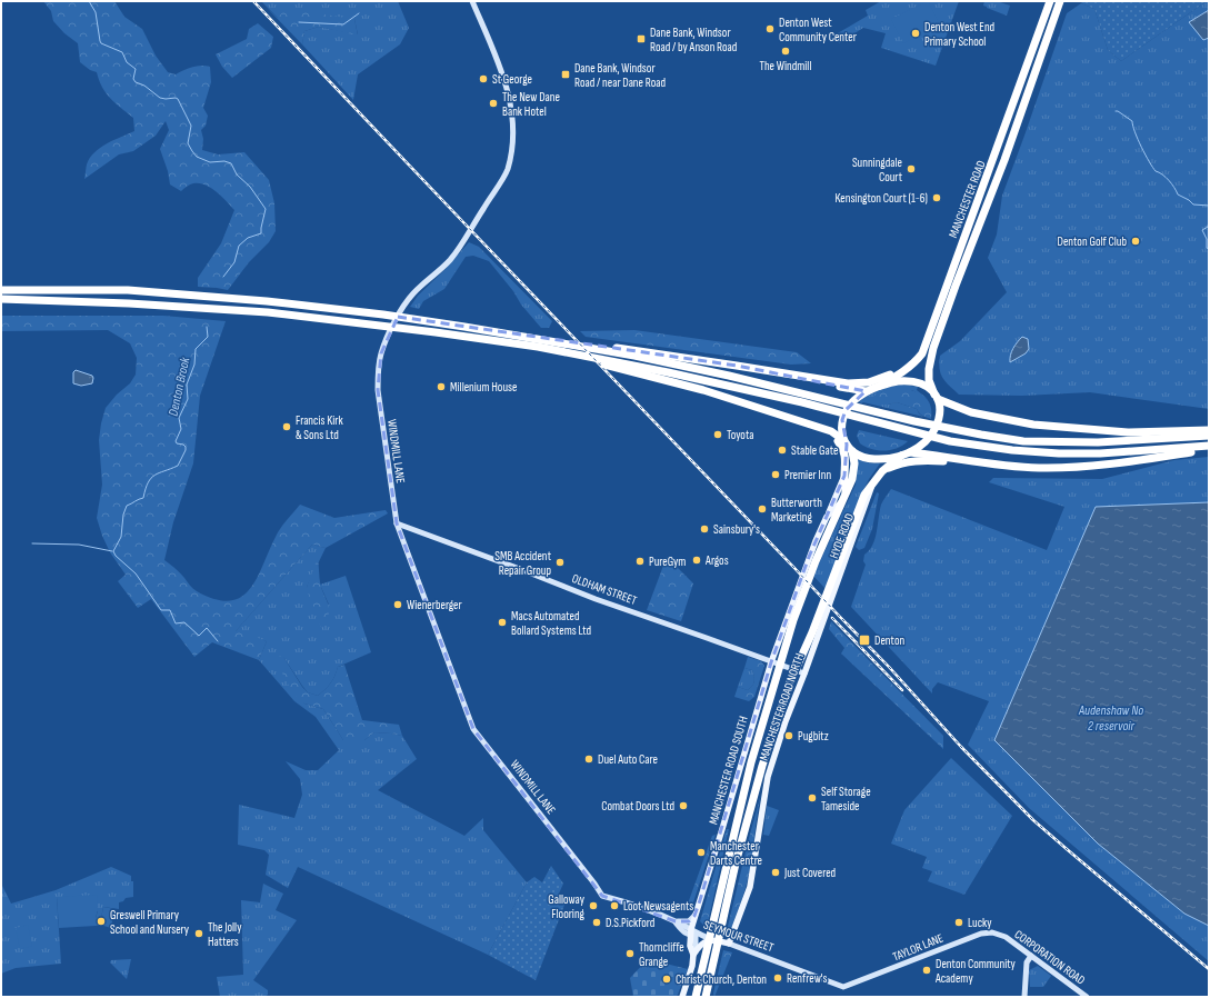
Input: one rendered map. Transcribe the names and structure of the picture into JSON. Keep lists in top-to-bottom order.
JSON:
{
  "streets": {
    "highway": ["MANCHESTER ROAD", "HYDE ROAD"],
    "main road": ["MANCHESTER ROAD NORTH", "MANCHESTER ROAD SOUTH", "SEYMOUR STREET"],
    "street": [
      "WINDMILL LANE",
      "OLDHAM STREET",
      "TAYLOR LANE",
      "CORPORATION ROAD"
    ]
  },
  "crossings": [
    ["MANCHESTER ROAD", "HYDE ROAD"],
    ["WINDMILL LANE", "OLDHAM STREET"],
    ["WINDMILL LANE", "SEYMOUR STREET"],
    ["HYDE ROAD", "MANCHESTER ROAD NORTH"],
    ["HYDE ROAD", "MANCHESTER ROAD SOUTH"],
    ["OLDHAM STREET", "MANCHESTER ROAD NORTH"],
    ["OLDHAM STREET", "MANCHESTER ROAD SOUTH"],
    ["MANCHESTER ROAD NORTH", "SEYMOUR STREET"],
    ["MANCHESTER ROAD SOUTH", "SEYMOUR STREET"],
    ["SEYMOUR STREET", "TAYLOR LANE"],
    ["TAYLOR LANE", "CORPORATION ROAD"]
  ],
  "water": ["Denton Brook", "Audenshaw No 2 reservoir"],
  "places": {
    "other": [
      "Denton West Community Center",
      "Denton West End Primary School",
      "The Windmill",
      "St George",
      "The New Dane Bank Hotel",
      "Sunningdale Court",
      "Kensington Court (1-6)",
      "Denton Golf Club",
      "Millenium House",
      "Francis Kirk & Sons Ltd",
      "Toyota",
      "Stable Gate",
      "Premier Inn",
      "Butterworth Marketing",
      "Sainsbury's",
      "Argos",
      "PureGym",
      "SMB Accident Repair Group",
      "Wienerberger",
      "Macs Automated Bollard Systems Ltd",
      "Pugbitz",
      "Duel Auto Care",
      "Self Storage Tameside",
      "Combat Doors Ltd",
      "Manchester Darts Centre",
      "Just Covered",
      "Galloway Flooring",
      "Loot Newsagents",
      "Greswell Primary School and Nursery",
      "D.S.Pickford",
      "Lucky",
      "The Jolly Hatters",
      "Thorncliffe Grange",
      "Denton Community Academy",
      "Renfrew's",
      "Christ Church, Denton"
    ],
    "transit": ["Dane Bank, Windsor Road / by Anson Road", "Dane Bank, Windsor Road / near Dane Road", "Denton"]
  }
}
